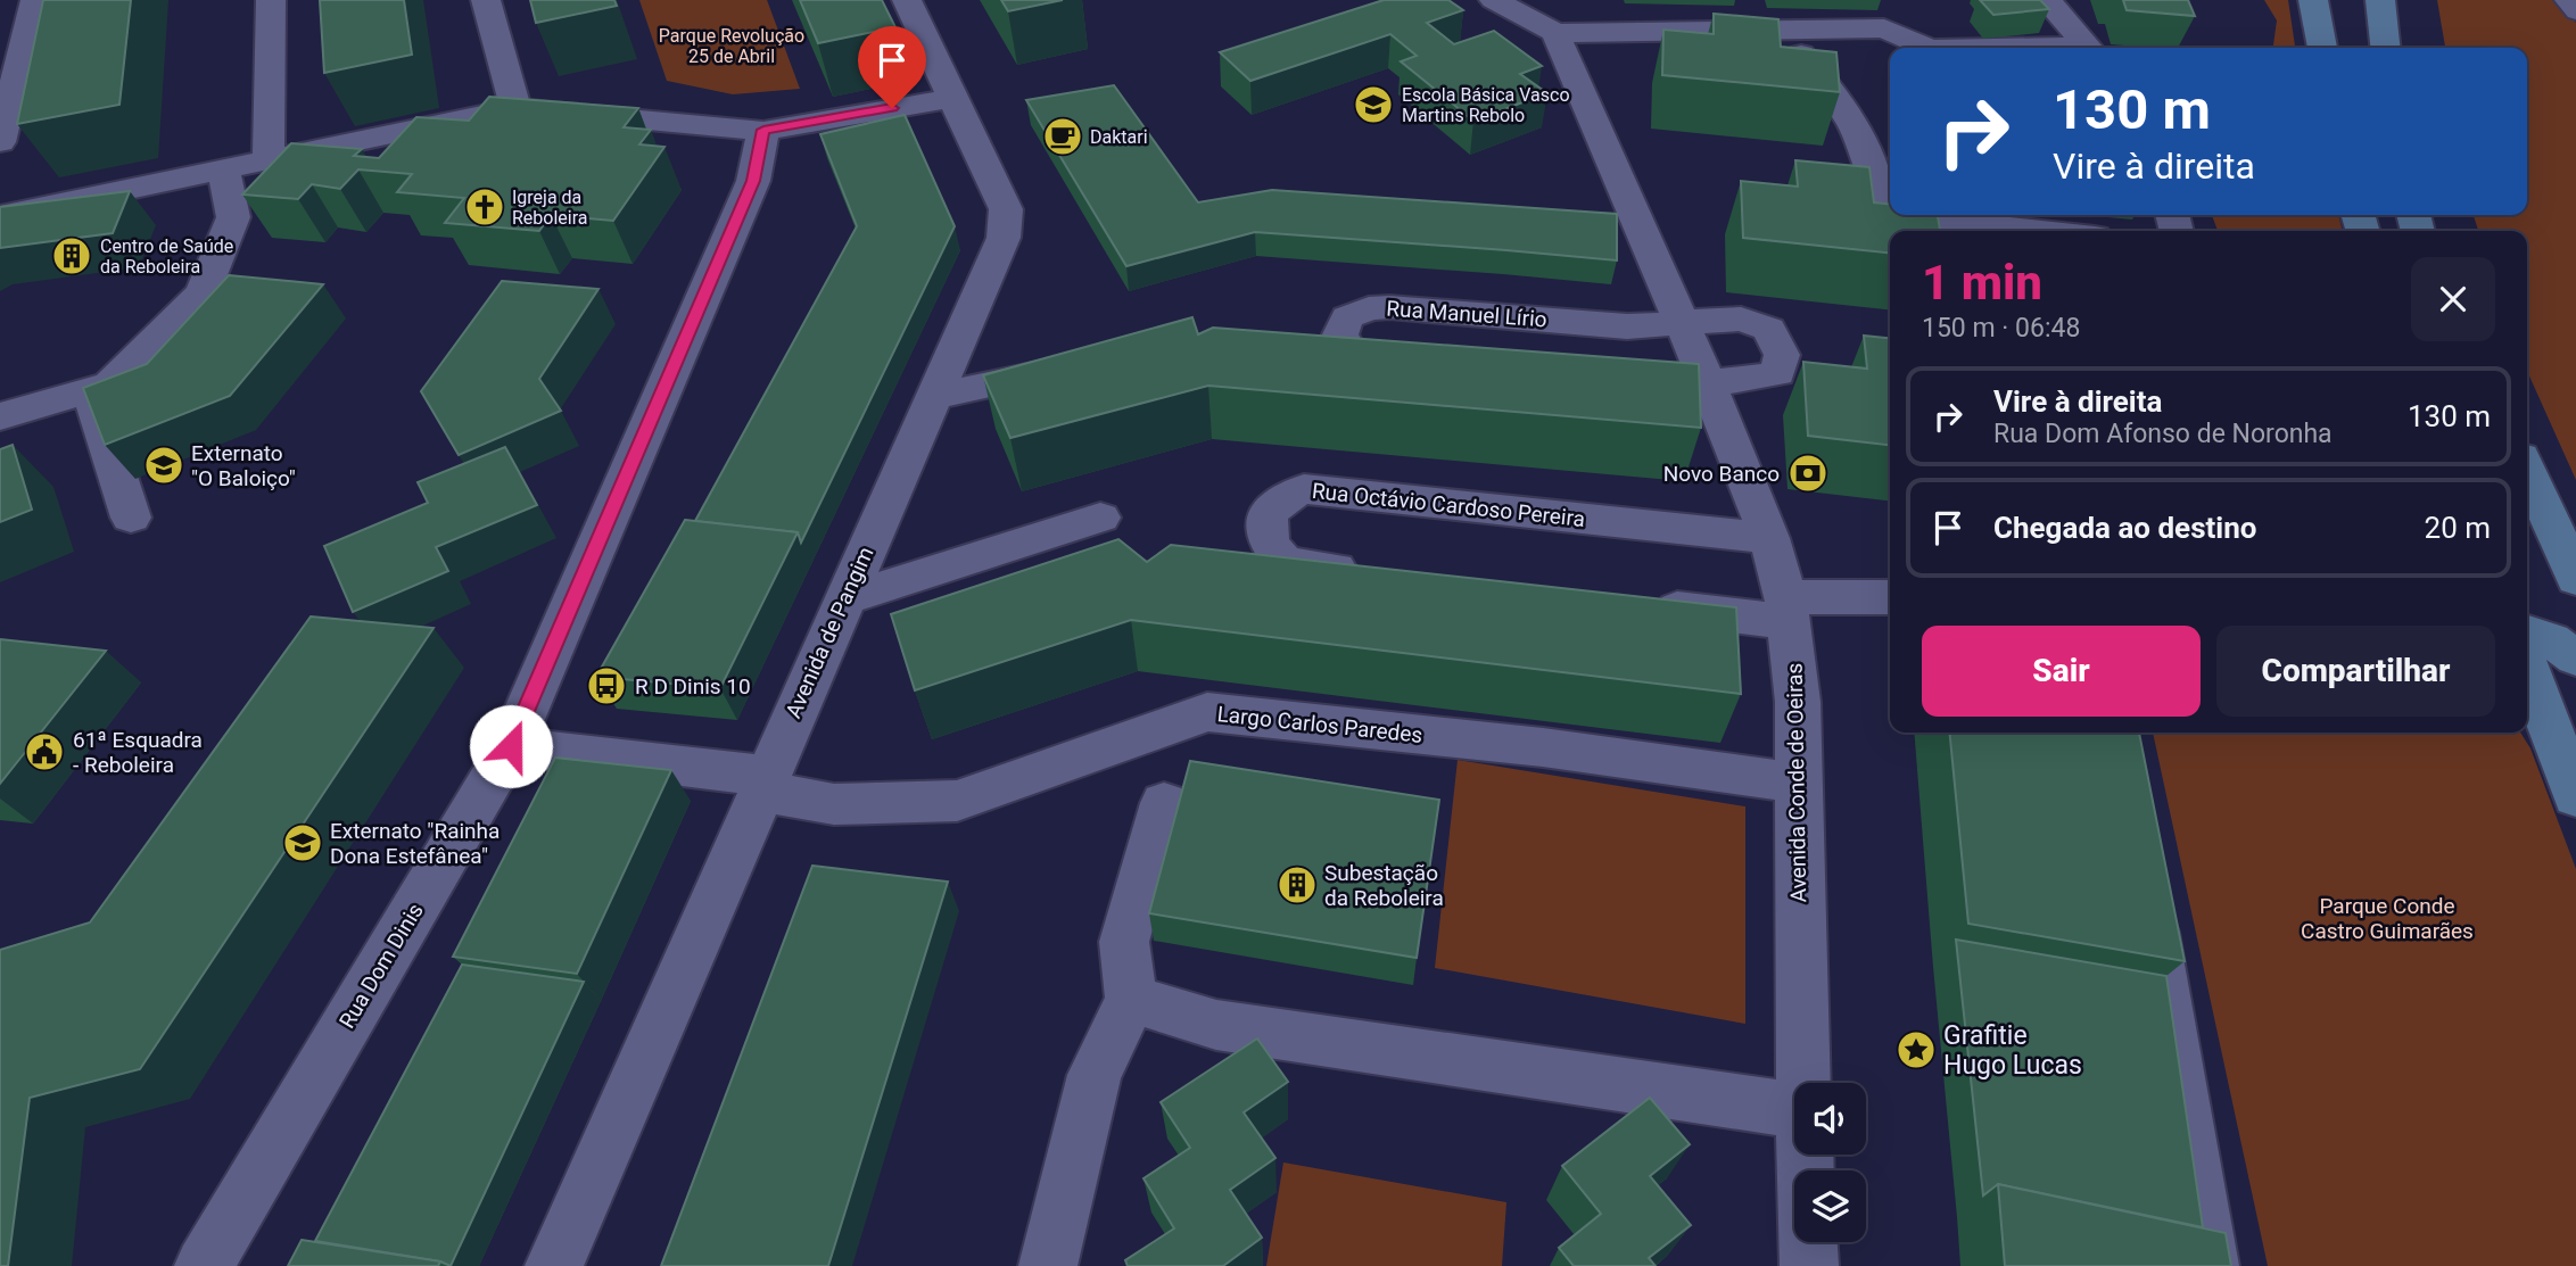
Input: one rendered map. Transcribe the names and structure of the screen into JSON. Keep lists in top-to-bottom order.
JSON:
{
  "streets": {
    "street": [
      "Rua Manuel Lírio",
      "Rua Octávio Cardoso Pereira",
      "Avenida de Pangim",
      "Largo Carlos Paredes",
      "Avenida Conde de Oeiras",
      "Rua Dom Dinis"
    ]
  },
  "crossings": [
    ["Rua Manuel Lírio", "Avenida Conde de Oeiras"],
    ["Rua Octávio Cardoso Pereira", "Avenida Conde de Oeiras"],
    ["Avenida de Pangim", "Largo Carlos Paredes"],
    ["Largo Carlos Paredes", "Avenida Conde de Oeiras"],
    ["Largo Carlos Paredes", "Rua Dom Dinis"]
  ],
  "parks": ["Parque Revolução 25 de Abril", "Parque Conde Castro Guimarães"],
  "places": {
    "school or university": ["Escola Básica Vasco Martins Rebolo", "Externato \"O Baloiço\"", "Externato \"Rainha Dona Estefânea\""],
    "cafe": ["Daktari"],
    "church": ["Igreja da Reboleira"],
    "building": ["Centro de Saúde da Reboleira", "Subestação da Reboleira"],
    "bank": ["Novo Banco"],
    "bus stop": ["R D Dinis 10"],
    "public building": ["61ª Esquadra - Reboleira"],
    "place": ["Grafitie Hugo Lucas"]
  },
  "page": {
    "turn": ["130 m", "Vire à direita"],
    "heading": ["1 min", "150 m · 06:48"],
    "list": [
      {
        "name": "Vire à direita",
        "note": "Rua Dom Afonso de Noronha",
        "value": "130 m"
      },
      {
        "name": "Chegada ao destino",
        "value": "20 m"
      }
    ],
    "buttons": ["Sair", "Compartilhar"]
  }
}
